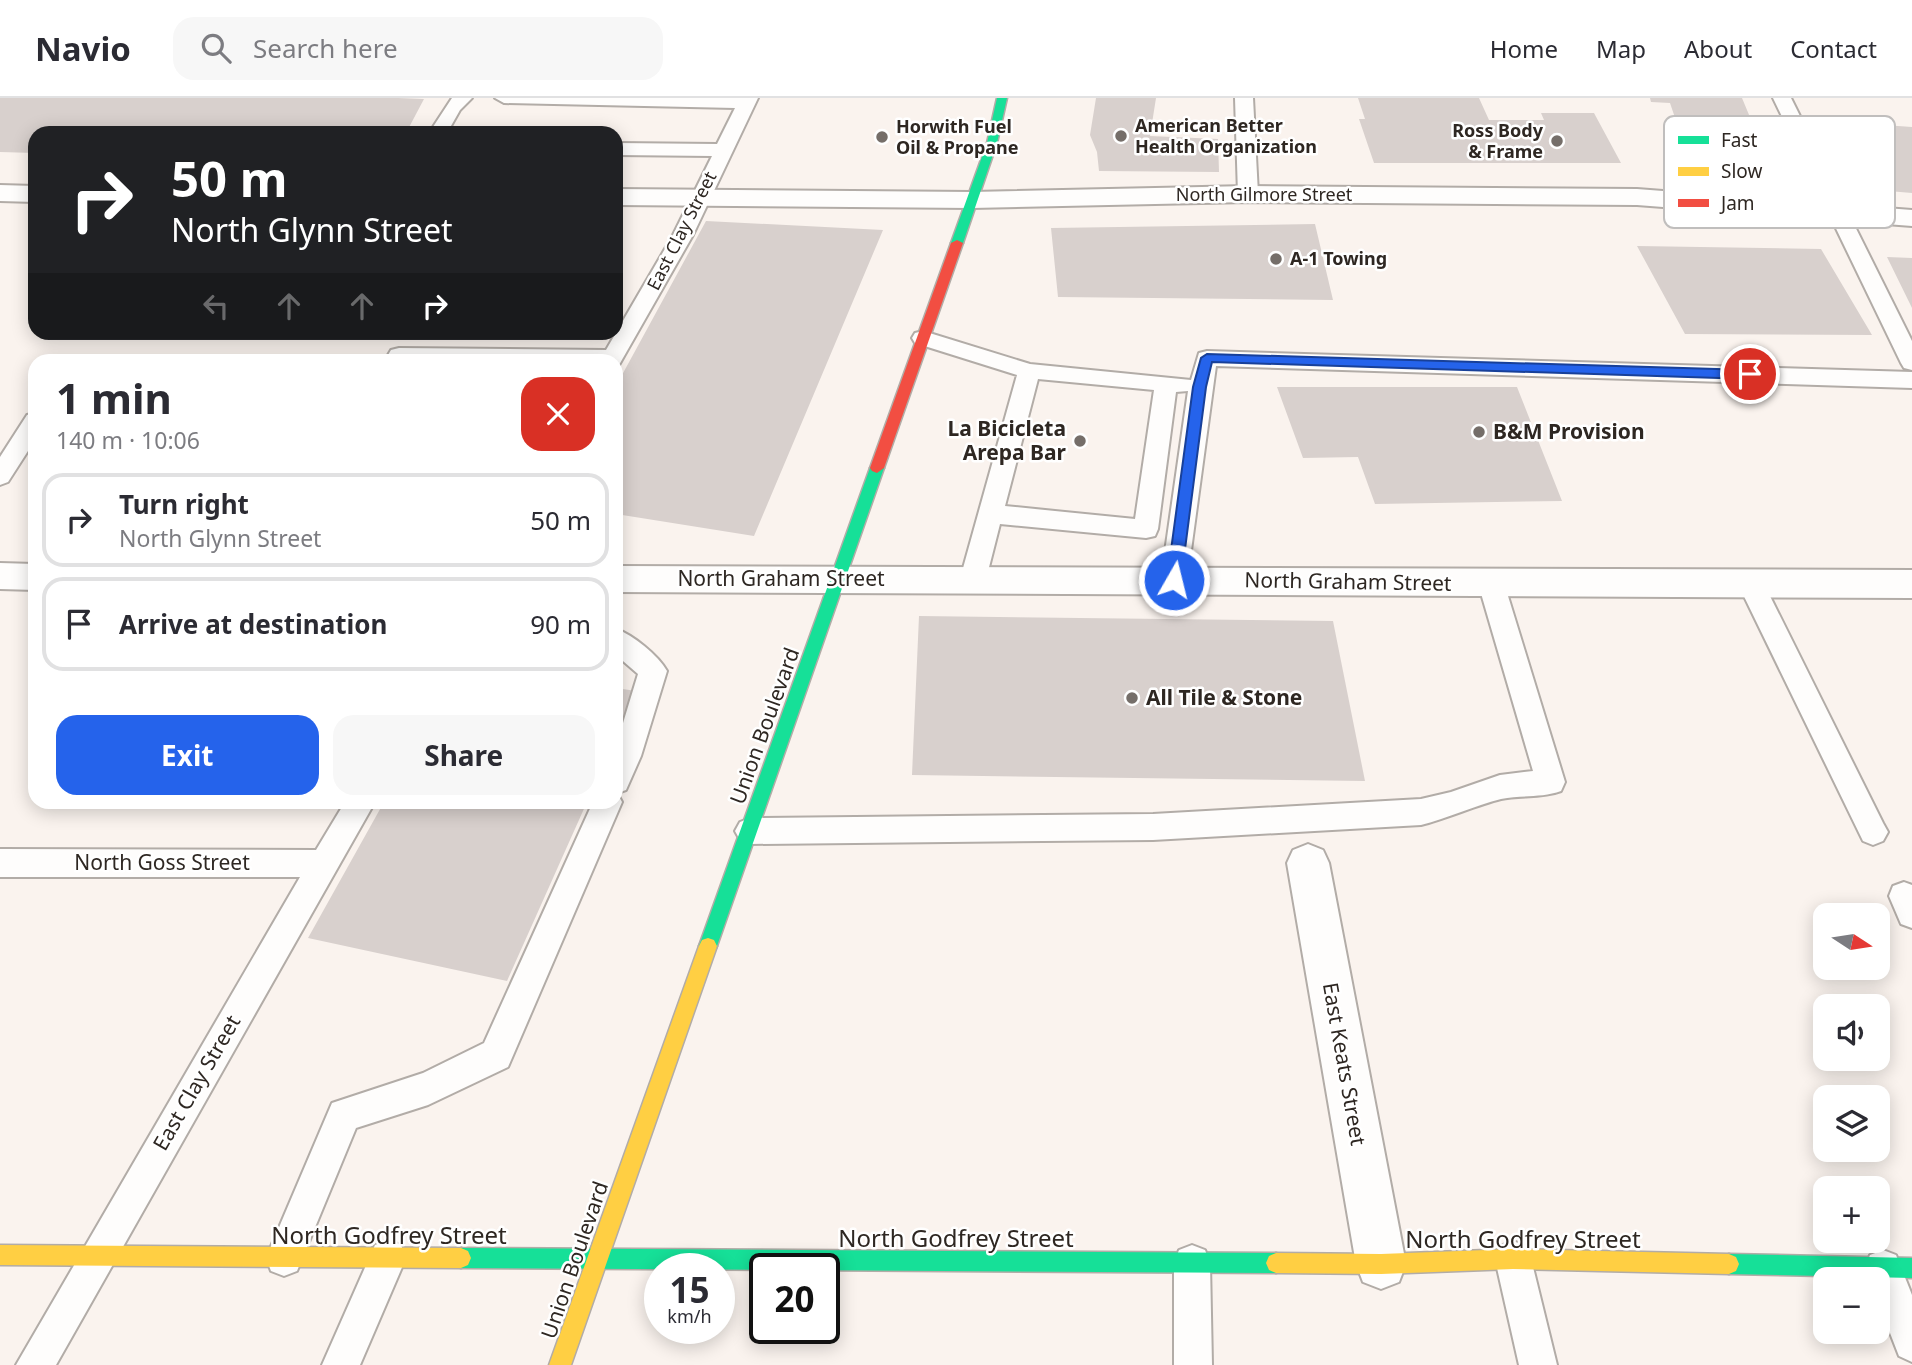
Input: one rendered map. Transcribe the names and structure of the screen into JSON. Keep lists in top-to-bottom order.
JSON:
{
  "streets": {
    "main road": ["Union Boulevard", "North Godfrey Street"],
    "street": ["North Gilmore Street", "North Graham Street", "East Keats Street"],
    "lane": ["East Clay Street", "North Goss Street"]
  },
  "crossings": [
    ["North Gilmore Street", "East Clay Street"],
    ["North Gilmore Street", "Union Boulevard"],
    ["East Clay Street", "North Goss Street"],
    ["East Clay Street", "North Godfrey Street"],
    ["North Graham Street", "Union Boulevard"],
    ["Union Boulevard", "North Godfrey Street"],
    ["East Keats Street", "North Godfrey Street"]
  ],
  "places": [
    "American Better Health Organization",
    "Horwith Fuel Oil & Propane",
    "Ross Body & Frame",
    "A-1 Towing",
    "B&M Provision",
    "La Bicicleta Arepa Bar",
    "All Tile & Stone"
  ],
  "legend": ["Fast", "Slow", "Jam"],
  "north": "right",
  "page": {
    "header": "Navio",
    "search": "Search here",
    "nav": [
      "Home",
      "Map",
      "About",
      "Contact"
    ],
    "turn": ["50 m", "North Glynn Street"],
    "heading": ["1 min", "140 m · 10:06"],
    "list": [
      {
        "name": "Turn right",
        "note": "North Glynn Street",
        "value": "50 m"
      },
      {
        "name": "Arrive at destination",
        "value": "90 m"
      }
    ],
    "buttons": ["Exit", "Share"],
    "map_buttons": ["+", "−"],
    "speed": "15 km/h",
    "limit": "20"
  }
}
